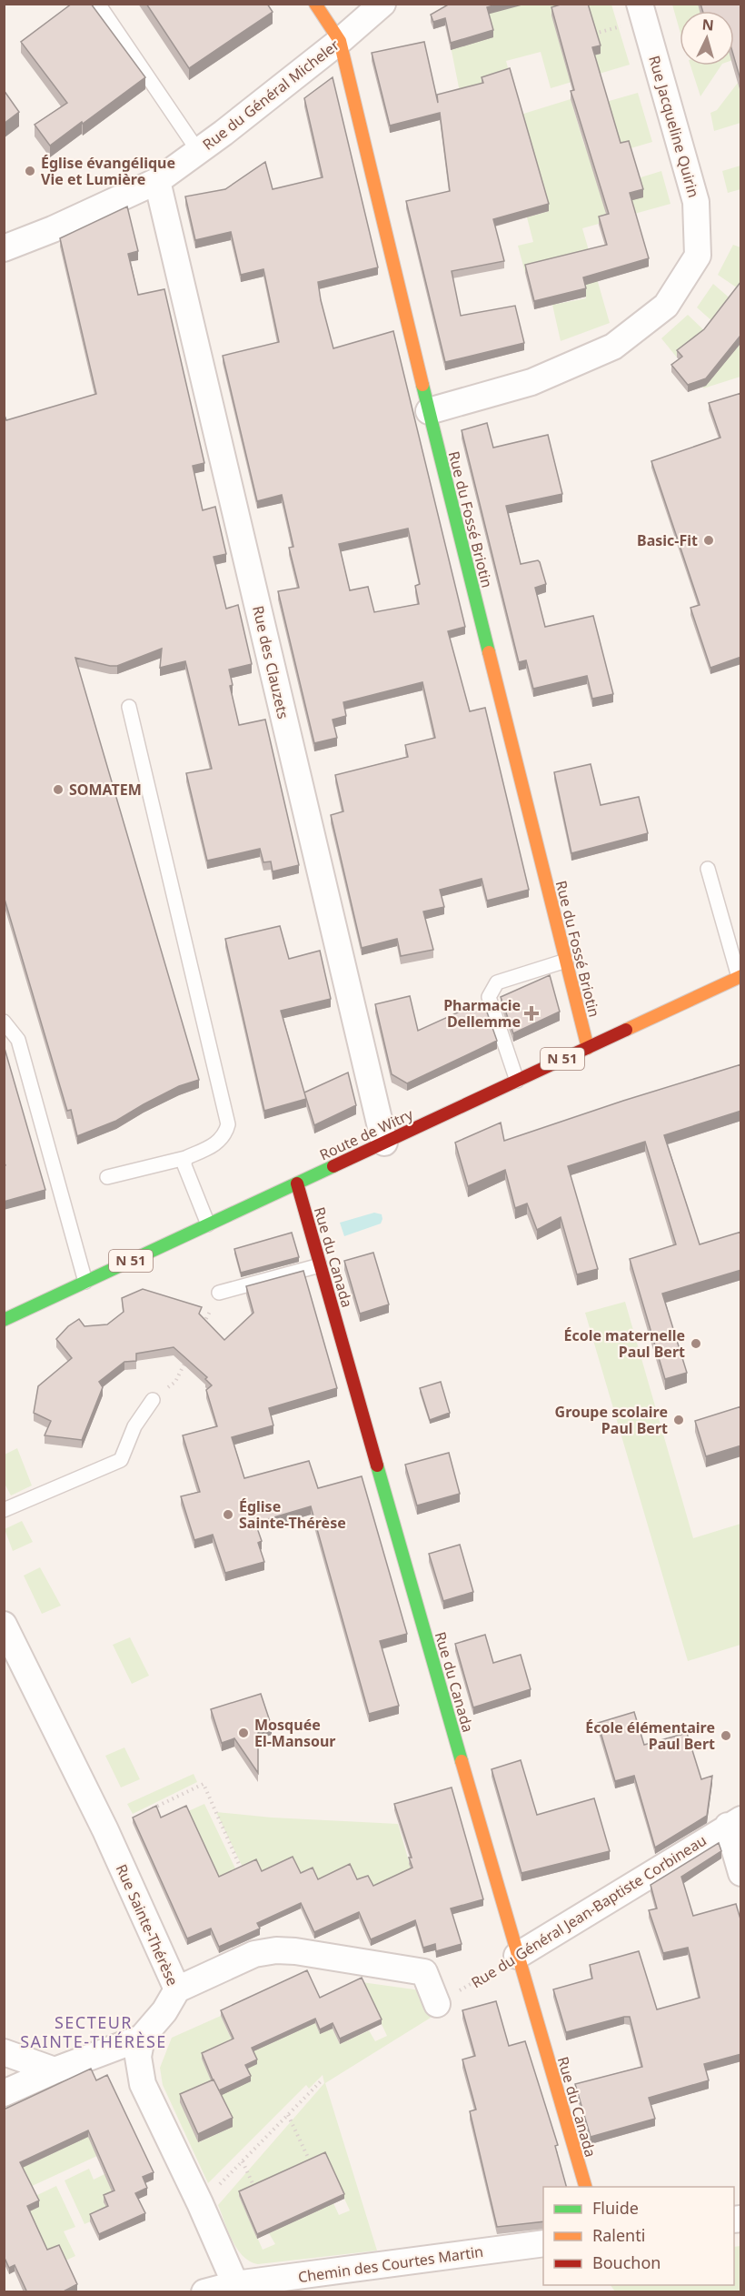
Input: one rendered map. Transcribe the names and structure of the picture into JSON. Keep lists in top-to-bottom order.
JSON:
{
  "streets": {
    "street": [
      "Rue du Général Micheler",
      "Rue Jacqueline Quirin",
      "Rue du Fossé Briotin",
      "Rue des Clauzets",
      "N 51",
      "Route de Witry",
      "Rue du Canada",
      "Rue du Général Jean-Baptiste Corbineau",
      "Rue Sainte-Thérèse",
      "Chemin des Courtes Martin"
    ]
  },
  "crossings": [
    ["Rue du Général Micheler", "Rue du Fossé Briotin"],
    ["Rue du Général Micheler", "Rue des Clauzets"],
    ["Rue Jacqueline Quirin", "Rue du Fossé Briotin"],
    ["Rue du Fossé Briotin", "Route de Witry"],
    ["Rue des Clauzets", "Route de Witry"],
    ["Route de Witry", "Rue du Canada"],
    ["Rue du Canada", "Rue du Général Jean-Baptiste Corbineau"]
  ],
  "districts": ["SECTEUR SAINTE-THÉRÈSE"],
  "places": {
    "other": [
      "Église évangélique Vie et Lumière",
      "Basic-Fit",
      "SOMATEM",
      "École maternelle Paul Bert",
      "Groupe scolaire Paul Bert",
      "Église Sainte-Thérèse",
      "Mosquée El-Mansour",
      "École élémentaire Paul Bert"
    ],
    "health": ["Pharmacie Dellemme"]
  },
  "legend": ["Fluide", "Ralenti", "Bouchon"],
  "north": "top"
}
